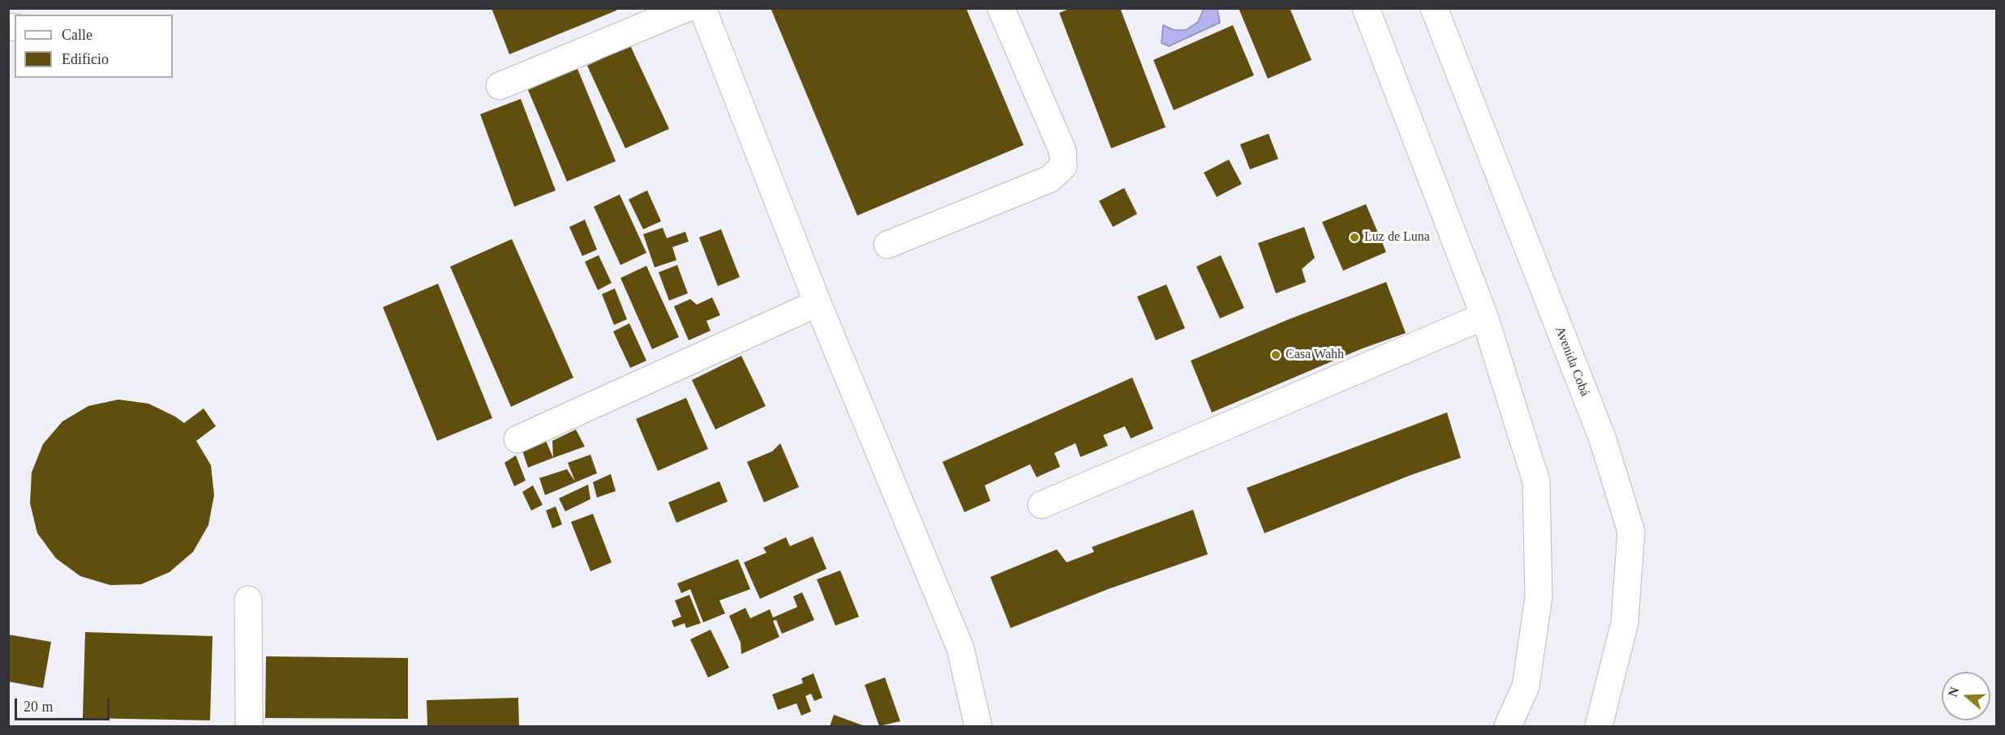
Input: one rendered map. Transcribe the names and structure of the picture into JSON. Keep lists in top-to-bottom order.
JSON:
{
  "streets": {
    "street": ["Avenida Cobá"]
  },
  "places": ["Luz de Luna", "Casa Wahh"],
  "legend": ["Calle", "Edificio"],
  "scale_bar": "20 m",
  "north": "left"
}
